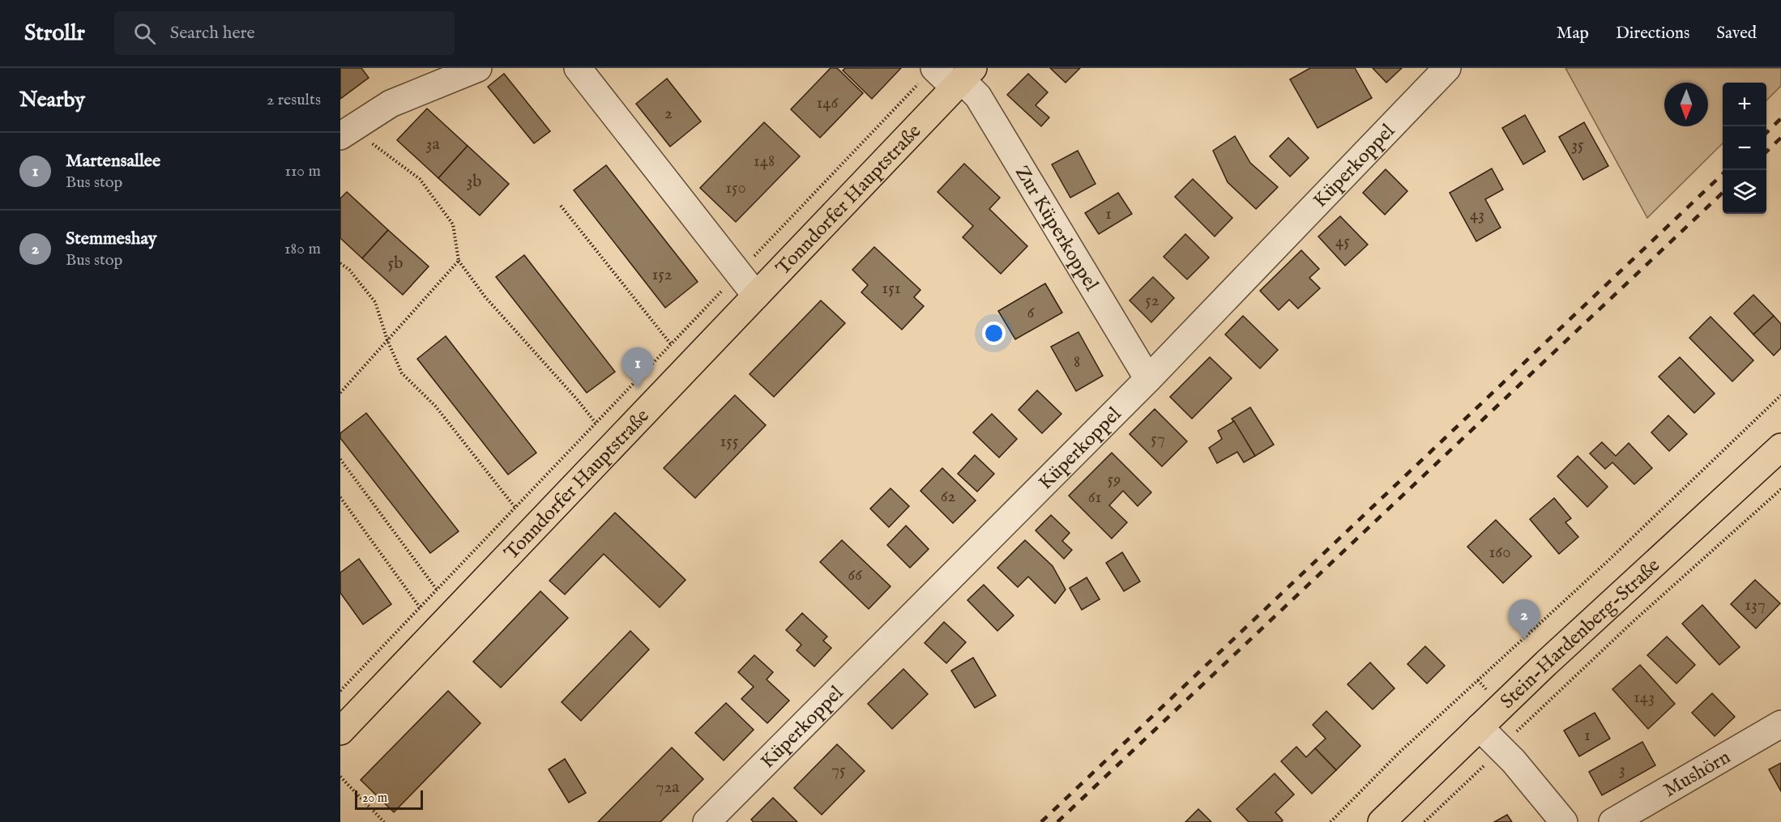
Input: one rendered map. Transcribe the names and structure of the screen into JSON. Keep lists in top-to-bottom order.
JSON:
{
  "streets": {
    "main road": ["Tonndorfer Hauptstraße", "Stein-Hardenberg-Straße"],
    "street": ["Küperkoppel", "Zur Küperkoppel", "Mushörn"]
  },
  "crossings": [
    ["Küperkoppel", "Zur Küperkoppel"],
    ["Tonndorfer Hauptstraße", "Zur Küperkoppel"]
  ],
  "house_numbers": [
    "146",
    "2",
    "3a",
    "35",
    "148",
    "3b",
    "150",
    "1",
    "43",
    "45",
    "5b",
    "152",
    "151",
    "52",
    "6",
    "8",
    "57",
    "155",
    "59",
    "62",
    "61",
    "160",
    "66",
    "137",
    "143",
    "1",
    "3",
    "75",
    "72a"
  ],
  "scale_bar": "20 m",
  "north": "bottom",
  "page": {
    "header": "Strollr",
    "search": "Search here",
    "nav": ["Map", "Directions", "Saved"],
    "heading": ["Nearby", "2 results"],
    "map_buttons": ["+", "−"],
    "list": [
      {
        "mark": "1",
        "name": "Martensallee",
        "note": "Bus stop",
        "value": "110 m"
      },
      {
        "mark": "2",
        "name": "Stemmeshay",
        "note": "Bus stop",
        "value": "180 m"
      }
    ],
    "pins": ["1", "2"],
    "scale": "20 m"
  }
}
